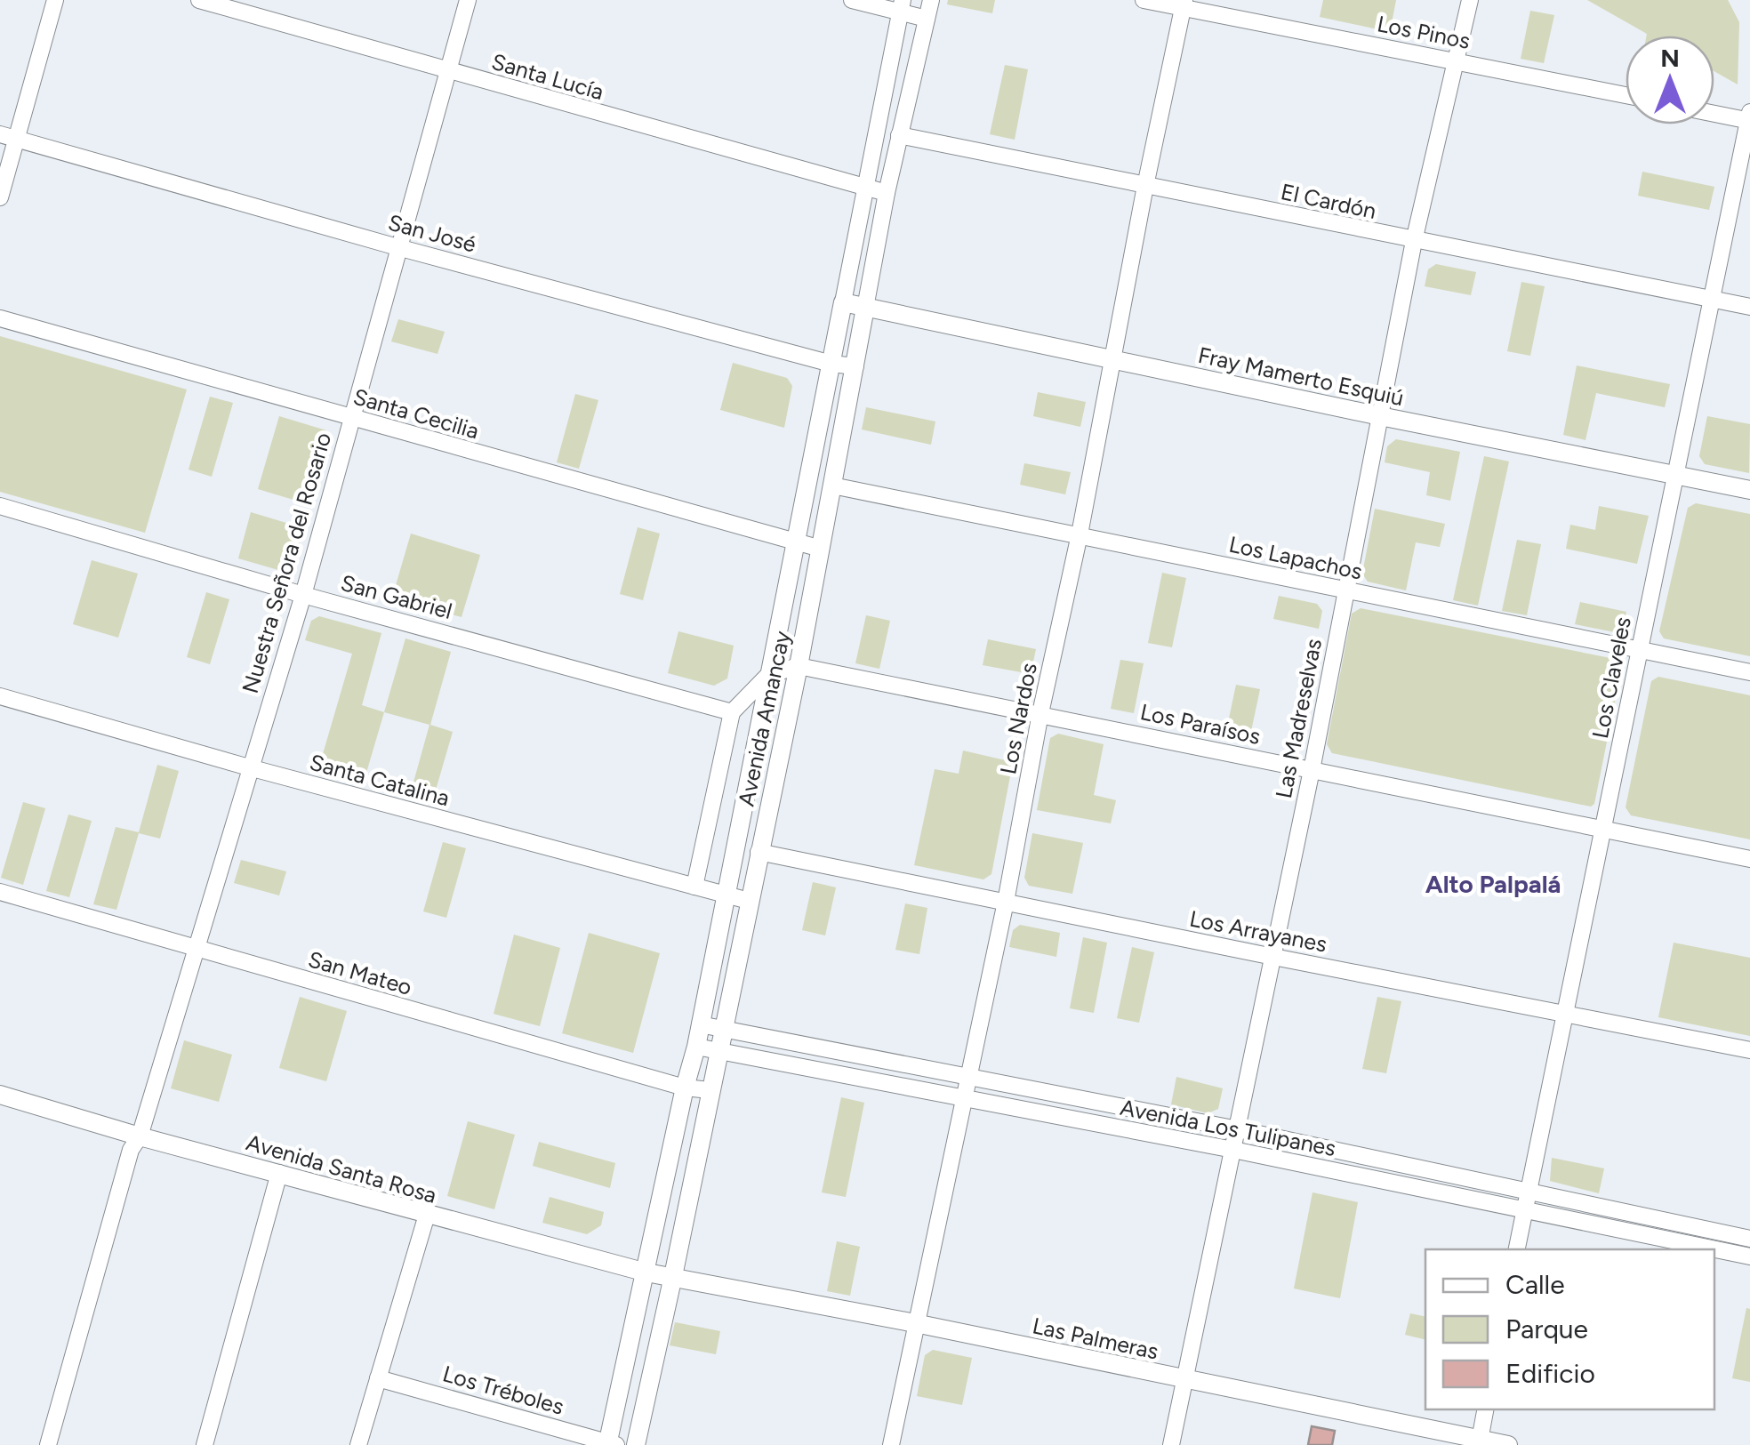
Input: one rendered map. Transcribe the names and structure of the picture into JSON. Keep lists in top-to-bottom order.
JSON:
{
  "streets": {
    "street": [
      "Los Pinos",
      "Santa Lucía",
      "El Cardón",
      "San José",
      "Fray Mamerto Esquiú",
      "Santa Cecilia",
      "Los Lapachos",
      "Nuestra Señora del Rosario",
      "San Gabriel",
      "Los Claveles",
      "Avenida Amancay",
      "Los Nardos",
      "Las Madreselvas",
      "Los Paraísos",
      "Santa Catalina",
      "Los Arrayanes",
      "San Mateo",
      "Avenida Los Tulipanes",
      "Avenida Santa Rosa",
      "Las Palmeras",
      "Los Tréboles"
    ]
  },
  "crossings": [
    ["Los Pinos", "Los Nardos"],
    ["Los Pinos", "Las Madreselvas"],
    ["Santa Lucía", "Nuestra Señora del Rosario"],
    ["Santa Lucía", "Avenida Amancay"],
    ["El Cardón", "Los Claveles"],
    ["El Cardón", "Avenida Amancay"],
    ["El Cardón", "Los Nardos"],
    ["El Cardón", "Las Madreselvas"],
    ["San José", "Nuestra Señora del Rosario"],
    ["San José", "Avenida Amancay"],
    ["Fray Mamerto Esquiú", "Los Claveles"],
    ["Fray Mamerto Esquiú", "Avenida Amancay"],
    ["Fray Mamerto Esquiú", "Los Nardos"],
    ["Fray Mamerto Esquiú", "Las Madreselvas"],
    ["Santa Cecilia", "Nuestra Señora del Rosario"],
    ["Santa Cecilia", "Avenida Amancay"],
    ["Los Lapachos", "Los Claveles"],
    ["Los Lapachos", "Avenida Amancay"],
    ["Los Lapachos", "Los Nardos"],
    ["Los Lapachos", "Las Madreselvas"],
    ["Nuestra Señora del Rosario", "San Gabriel"],
    ["Nuestra Señora del Rosario", "Santa Catalina"],
    ["Nuestra Señora del Rosario", "San Mateo"],
    ["Nuestra Señora del Rosario", "Avenida Santa Rosa"],
    ["Los Claveles", "Los Paraísos"],
    ["Los Claveles", "Los Arrayanes"],
    ["Los Claveles", "Avenida Los Tulipanes"],
    ["Avenida Amancay", "Los Paraísos"],
    ["Avenida Amancay", "Santa Catalina"],
    ["Avenida Amancay", "Los Arrayanes"],
    ["Avenida Amancay", "San Mateo"],
    ["Avenida Amancay", "Avenida Los Tulipanes"],
    ["Avenida Amancay", "Avenida Santa Rosa"],
    ["Avenida Amancay", "Las Palmeras"],
    ["Avenida Amancay", "Los Tréboles"],
    ["Los Nardos", "Los Paraísos"],
    ["Los Nardos", "Los Arrayanes"],
    ["Los Nardos", "Avenida Los Tulipanes"],
    ["Los Nardos", "Las Palmeras"],
    ["Las Madreselvas", "Los Paraísos"],
    ["Las Madreselvas", "Los Arrayanes"],
    ["Las Madreselvas", "Avenida Los Tulipanes"],
    ["Las Madreselvas", "Las Palmeras"],
    ["Avenida Santa Rosa", "Las Palmeras"]
  ],
  "districts": ["Alto Palpalá"],
  "legend": ["Calle", "Parque", "Edificio"],
  "north": "top"
}
